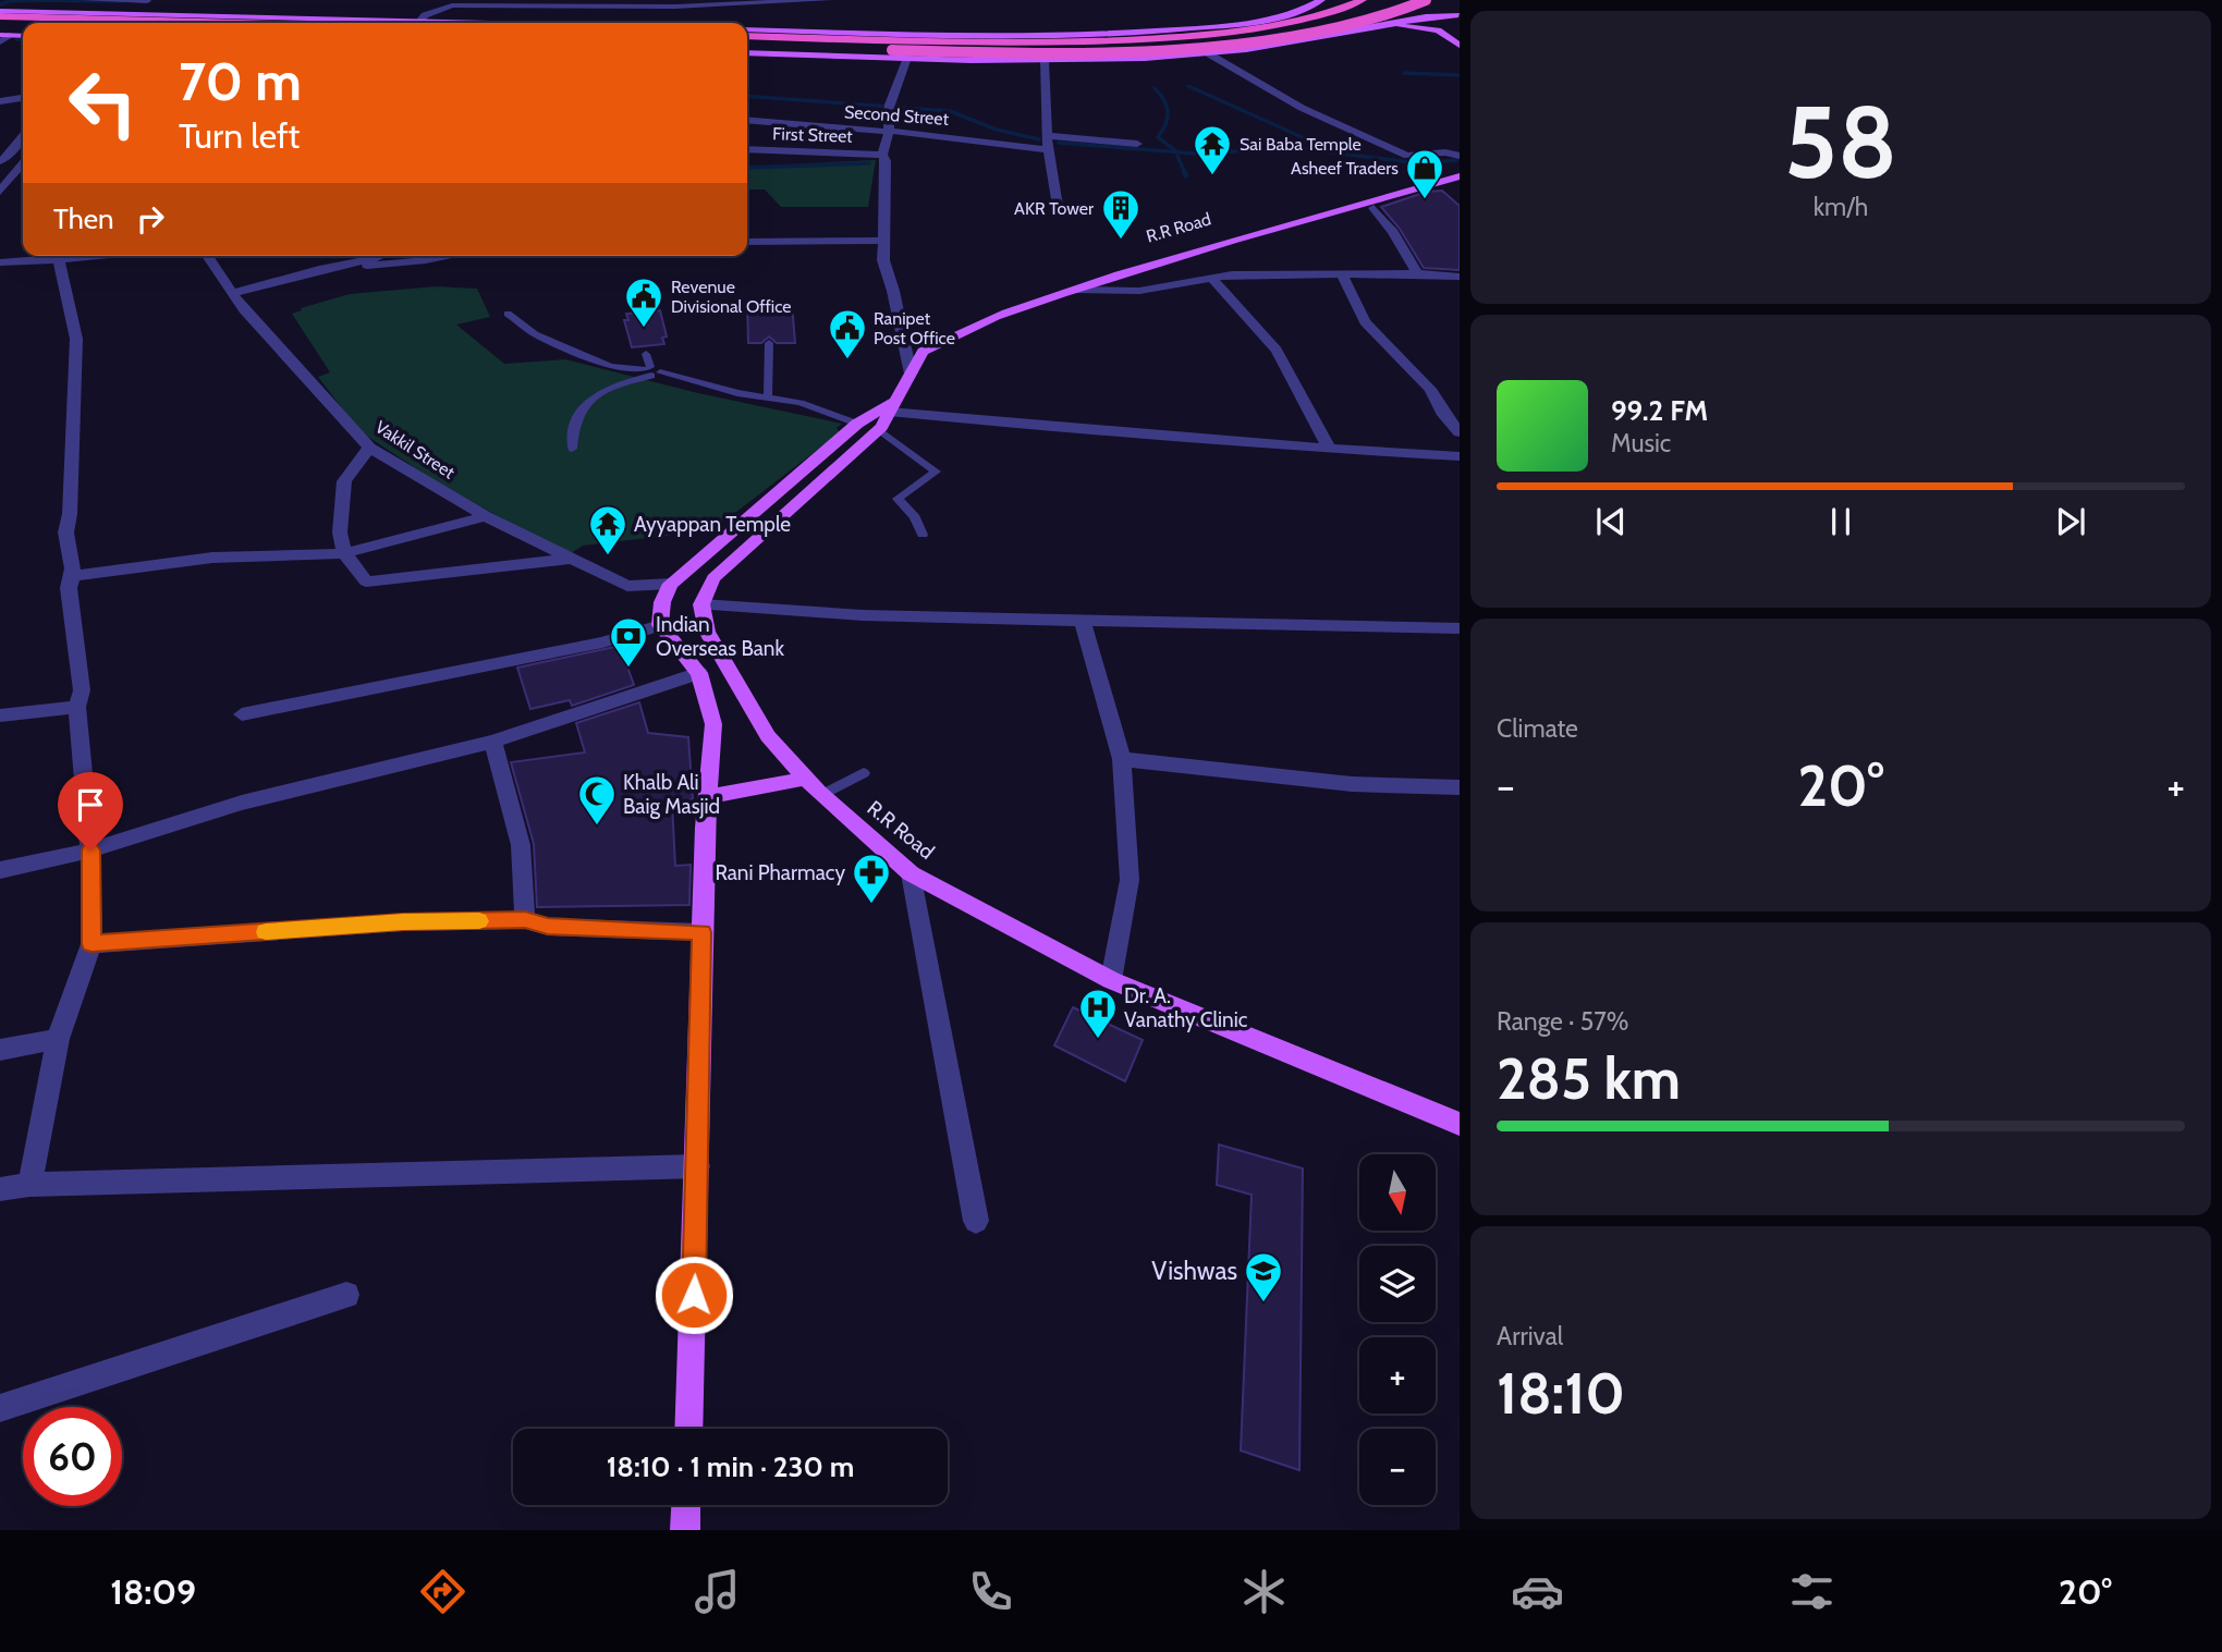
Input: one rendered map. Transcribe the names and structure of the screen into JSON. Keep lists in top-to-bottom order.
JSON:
{
  "streets": {
    "main road": ["R.R Road"],
    "street": ["Second Street", "First Street", "Vakkil Street"]
  },
  "crossings": [
    ["R.R Road", "Vakkil Street"]
  ],
  "places": {
    "temple": ["Sai Baba Temple", "Ayyappan Temple"],
    "shop": ["Asheef Traders"],
    "building": ["AKR Tower"],
    "public building": ["Revenue Divisional Office", "Ranipet Post Office"],
    "bank": ["Indian Overseas Bank"],
    "mosque": ["Khalb Ali Baig Masjid"],
    "pharmacy": ["Rani Pharmacy"],
    "hospital": ["Dr. A. Vanathy Clinic"],
    "school or university": ["Vishwas"]
  },
  "north": "bottom",
  "page": {
    "tile": [
      ["58", "km/h"],
      "Climate",
      ["Range · 57%", "285 km"],
      ["Arrival", "18:10"]
    ],
    "turn": ["70 m", "Turn left"],
    "then": "Then",
    "song": ["99.2 FM", "Music"],
    "heat": ["−", "20°", "+"],
    "map_buttons": ["+", "−"],
    "limit": "60",
    "trip": "18:10 · 1 min · 230 m",
    "tabs": ["18:09", "20°"]
  }
}
